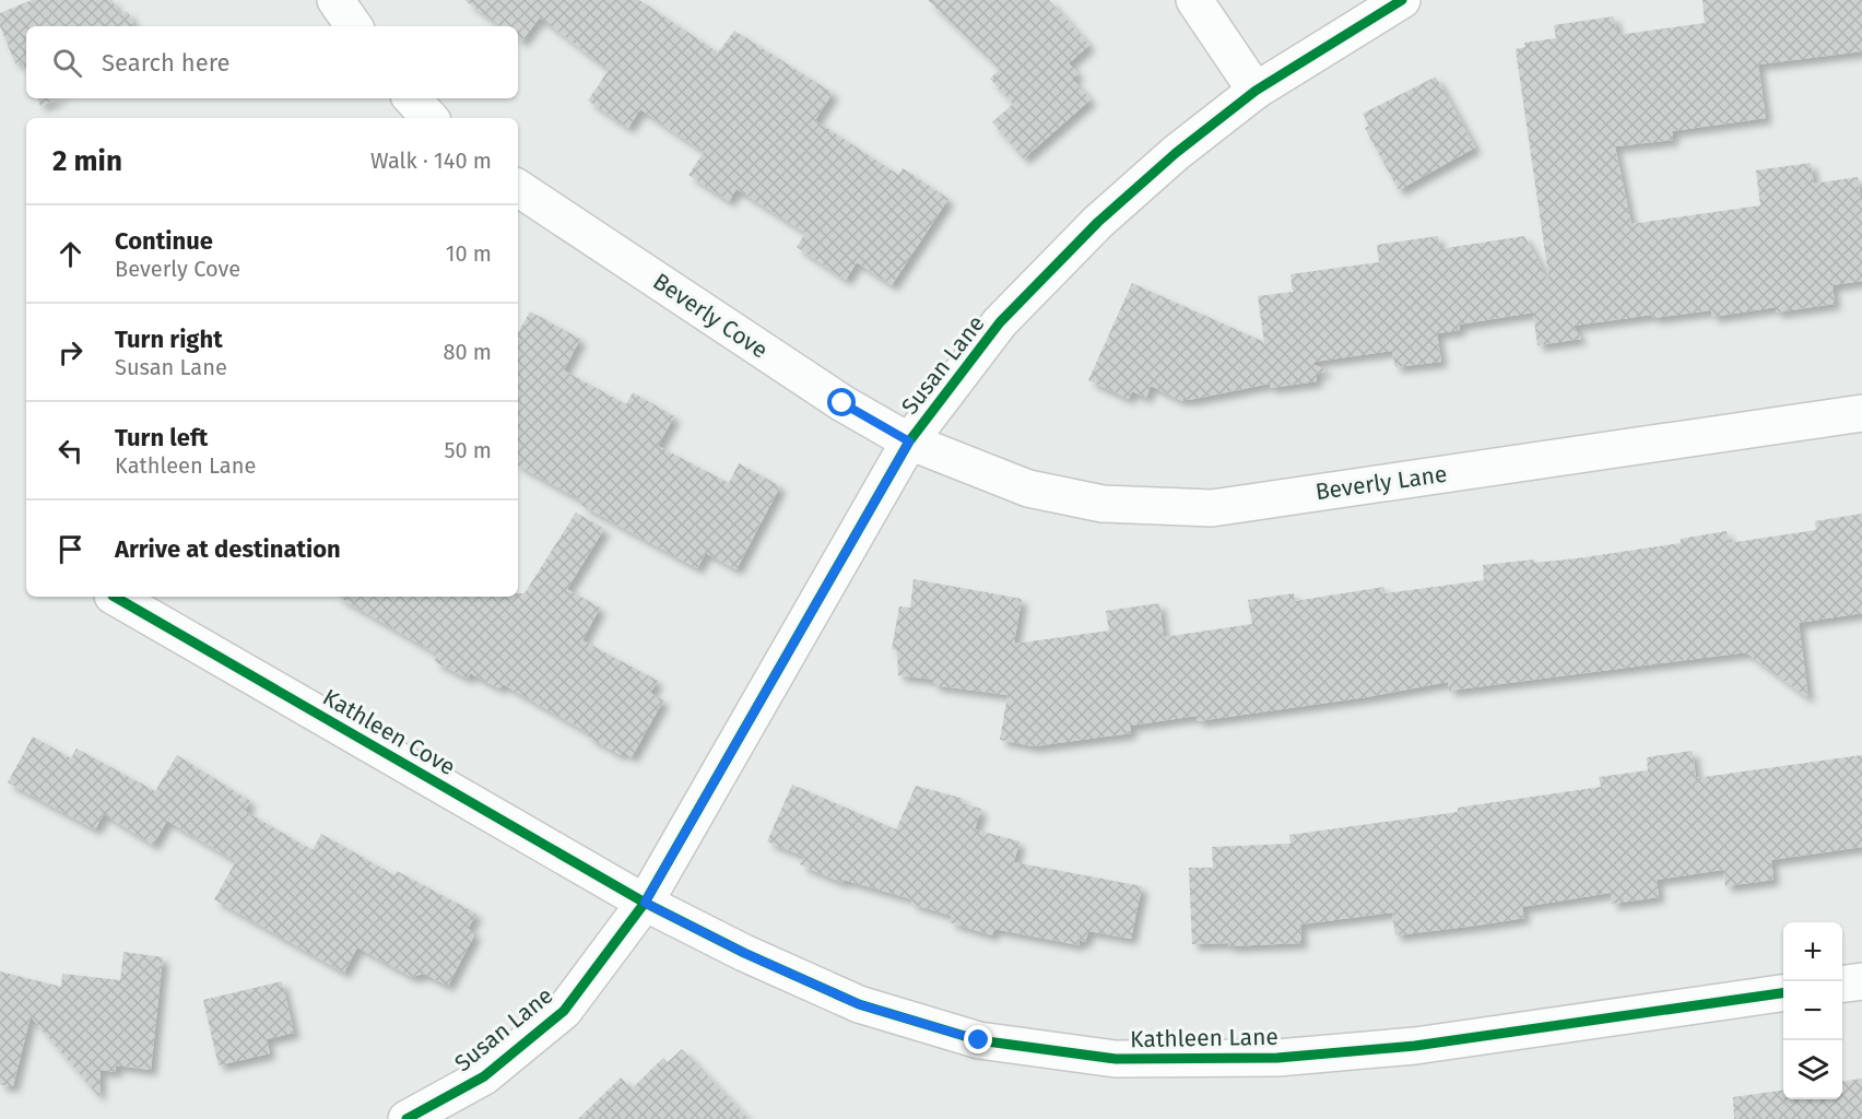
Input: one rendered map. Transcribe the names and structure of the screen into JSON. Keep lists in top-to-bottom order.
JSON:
{
  "streets": {
    "street": [
      "Beverly Cove",
      "Susan Lane",
      "Beverly Lane",
      "Kathleen Cove",
      "Kathleen Lane"
    ]
  },
  "crossings": [
    ["Beverly Cove", "Susan Lane"],
    ["Beverly Cove", "Beverly Lane"],
    ["Susan Lane", "Beverly Lane"],
    ["Susan Lane", "Kathleen Cove"],
    ["Susan Lane", "Kathleen Lane"],
    ["Kathleen Cove", "Kathleen Lane"]
  ],
  "page": {
    "search": "Search here",
    "heading": ["2 min", "Walk · 140 m"],
    "list": [
      ["Continue", "Beverly Cove", "10 m"],
      ["Turn right", "Susan Lane", "80 m"],
      ["Turn left", "Kathleen Lane", "50 m"],
      "Arrive at destination"
    ],
    "map_buttons": ["+", "−"]
  }
}
